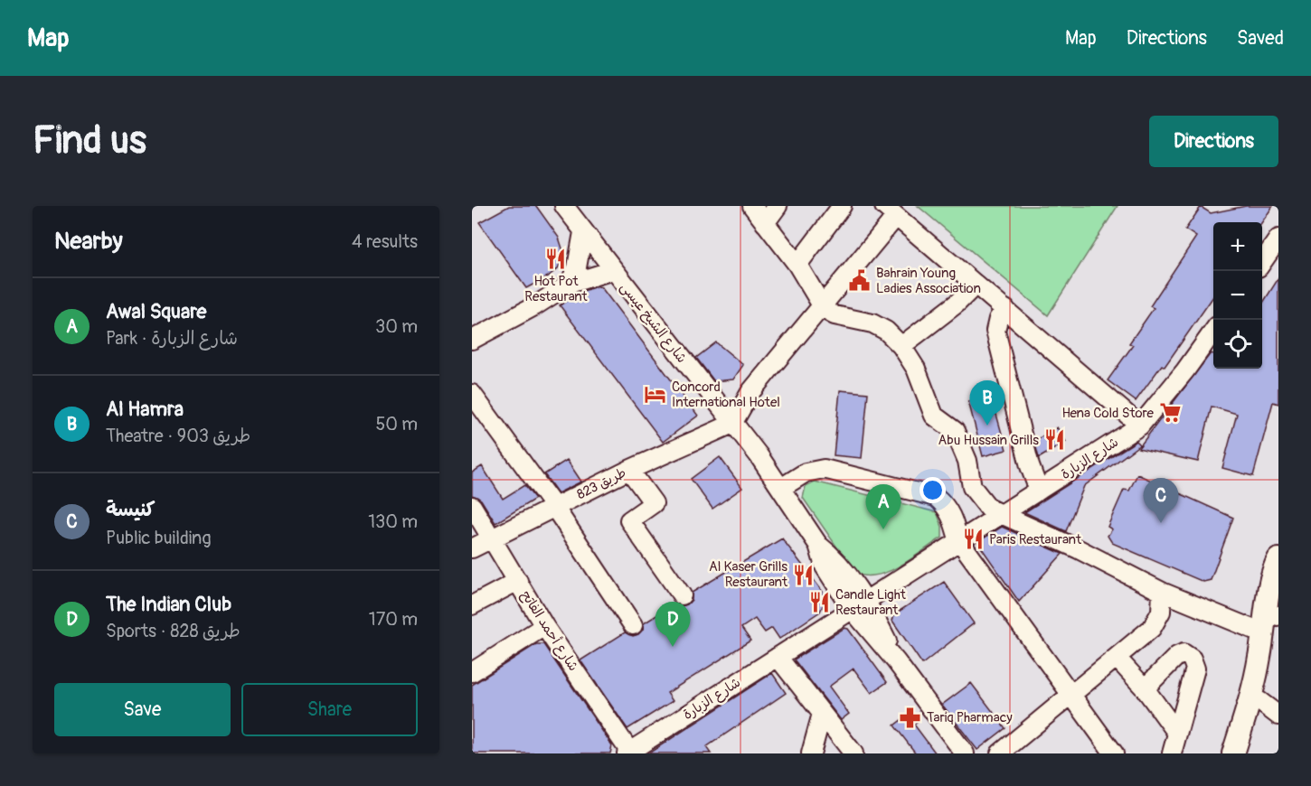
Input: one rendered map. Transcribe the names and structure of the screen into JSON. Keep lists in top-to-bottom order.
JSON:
{
  "streets": {
    "street": [
      "شارع الشيخ عيسى",
      "شارع الزبارة",
      "طريق 823",
      "شارع أحمد الفاتح"
    ]
  },
  "crossings": [
    ["شارع الشيخ عيسى", "شارع الزبارة"],
    ["شارع الشيخ عيسى", "طريق 823"],
    ["شارع الزبارة", "شارع أحمد الفاتح"],
    ["طريق 823", "شارع أحمد الفاتح"]
  ],
  "places": {
    "restaurant": [
      "Hot Pot Restaurant",
      "Abu Hussain Grills",
      "Paris Restaurant",
      "Al Kaser Grills Restaurant",
      "Candle Light Restaurant"
    ],
    "public building": ["Bahrain Young Ladies Association"],
    "hotel": ["Concord International Hotel"],
    "supermarket": ["Hena Cold Store"],
    "pharmacy": ["Tariq Pharmacy"]
  },
  "page": {
    "header": "Map",
    "nav": ["Map", "Directions", "Saved"],
    "buttons": [
      "Directions",
      ["Save", "Share"]
    ],
    "title": "Find us",
    "heading": ["Nearby", "4 results"],
    "map_buttons": ["+", "−"],
    "list": [
      {
        "mark": "A",
        "name": "Awal Square",
        "note": "Park · شارع الزبارة",
        "value": "30 m"
      },
      {
        "mark": "B",
        "name": "Al Hamra",
        "note": "Theatre · طريق 903",
        "value": "50 m"
      },
      {
        "mark": "C",
        "name": "كنيسة",
        "note": "Public building",
        "value": "130 m"
      },
      {
        "mark": "D",
        "name": "The Indian Club",
        "note": "Sports · طريق 828",
        "value": "170 m"
      }
    ],
    "pins": [
      "B",
      "C",
      "A",
      "D"
    ]
  }
}
